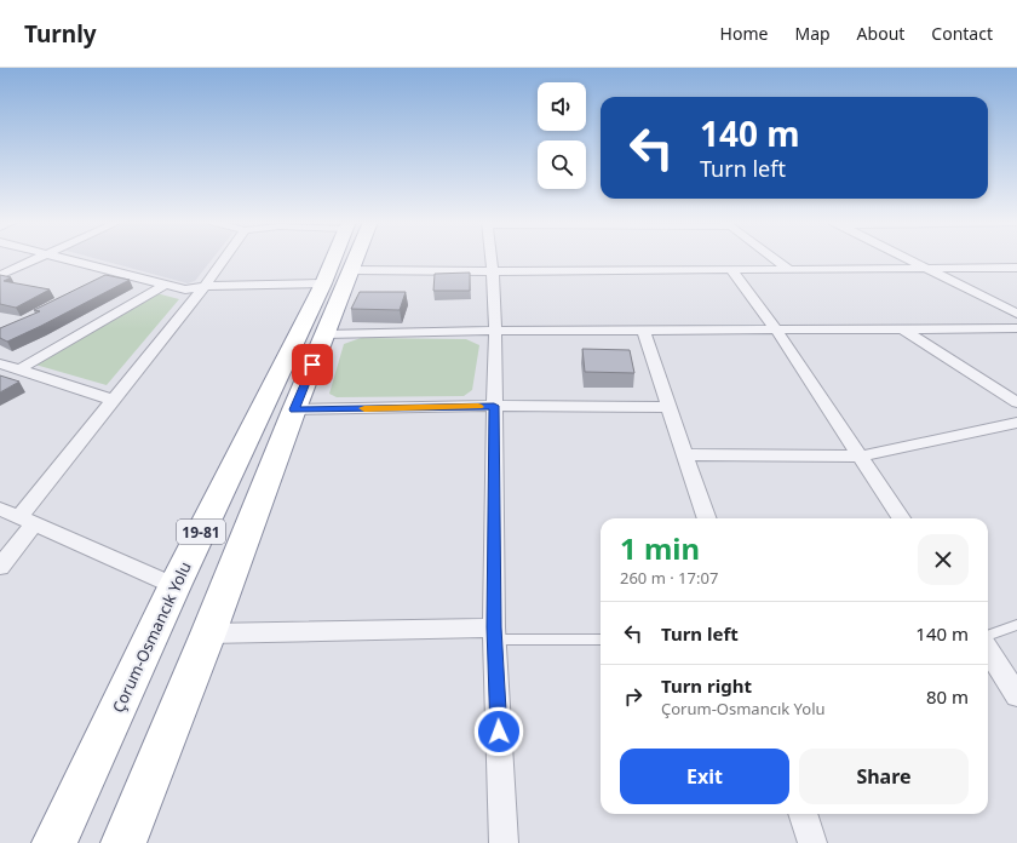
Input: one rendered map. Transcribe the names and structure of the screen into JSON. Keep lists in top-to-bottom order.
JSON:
{
  "streets": {
    "highway": ["19-81", "Çorum-Osmancık Yolu"]
  },
  "page": {
    "header": "Turnly",
    "nav": [
      "Home",
      "Map",
      "About",
      "Contact"
    ],
    "turn": ["140 m", "Turn left"],
    "heading": ["1 min", "260 m · 17:07"],
    "list": [
      {
        "name": "Turn left",
        "value": "140 m"
      },
      {
        "name": "Turn right",
        "note": "Çorum-Osmancık Yolu",
        "value": "80 m"
      }
    ],
    "buttons": ["Exit", "Share"]
  }
}
